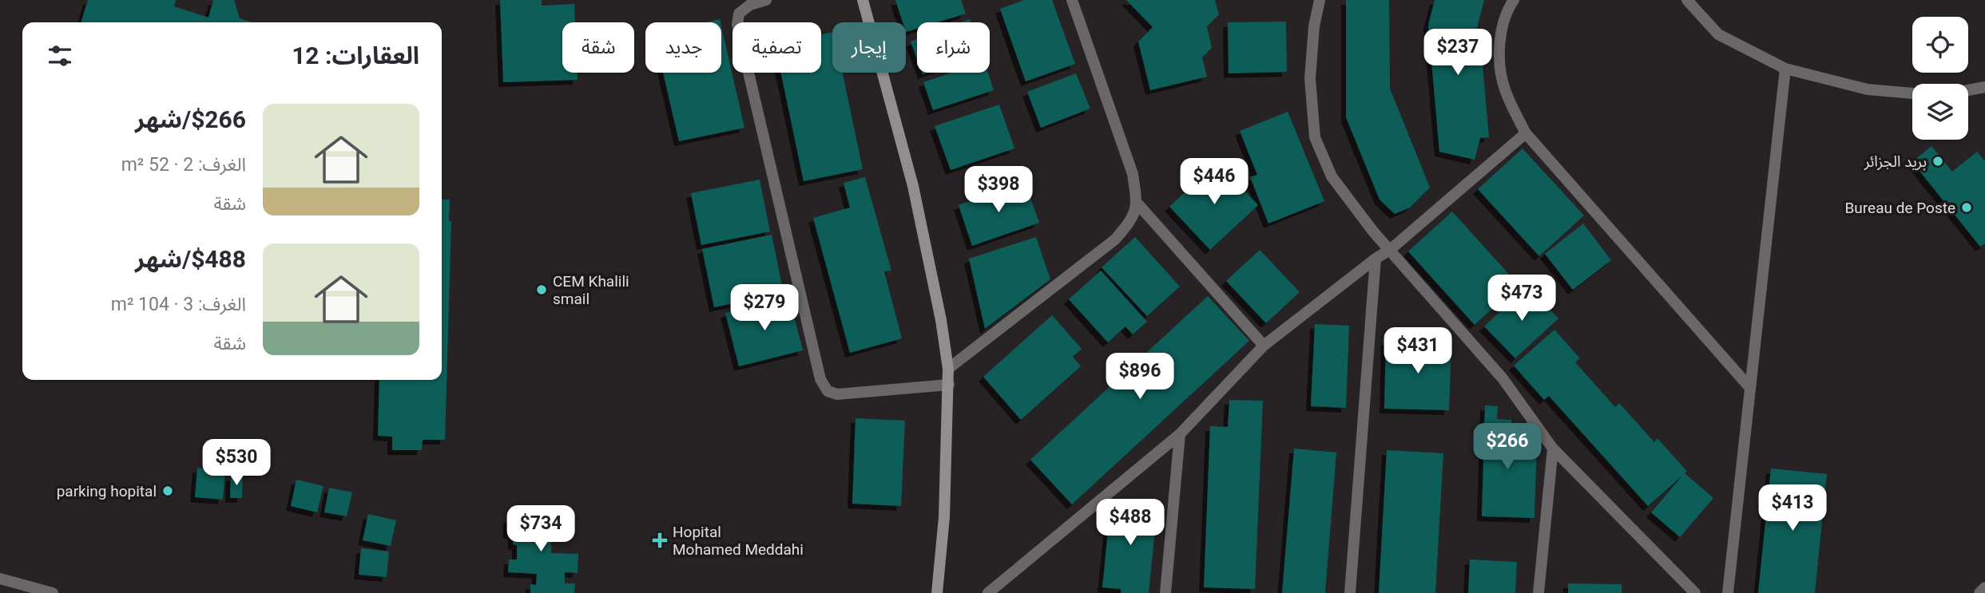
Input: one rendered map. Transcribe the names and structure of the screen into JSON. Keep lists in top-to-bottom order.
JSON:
{
  "places": {
    "other": [
      "بريد الجزائر",
      "Bureau de Poste",
      "CEM Khalili smail",
      "parking hopital"
    ],
    "health": ["Hopital Mohamed Meddahi"]
  },
  "page": {
    "chip": [
      "شراء",
      "إيجار",
      "تصفية",
      "جديد",
      "شقة"
    ],
    "heading": "العقارات: 12",
    "price": [
      "$237",
      "$446",
      "$398",
      "$473",
      "$279",
      "$431",
      "$896",
      "$266",
      "$530",
      "$413",
      "$488",
      "$734"
    ],
    "list": [
      {
        "name": "$266/شهر",
        "note": "الغرف: 2 · 52 m² · شقة"
      },
      {
        "name": "$488/شهر",
        "note": "الغرف: 3 · 104 m² · شقة"
      }
    ]
  }
}
